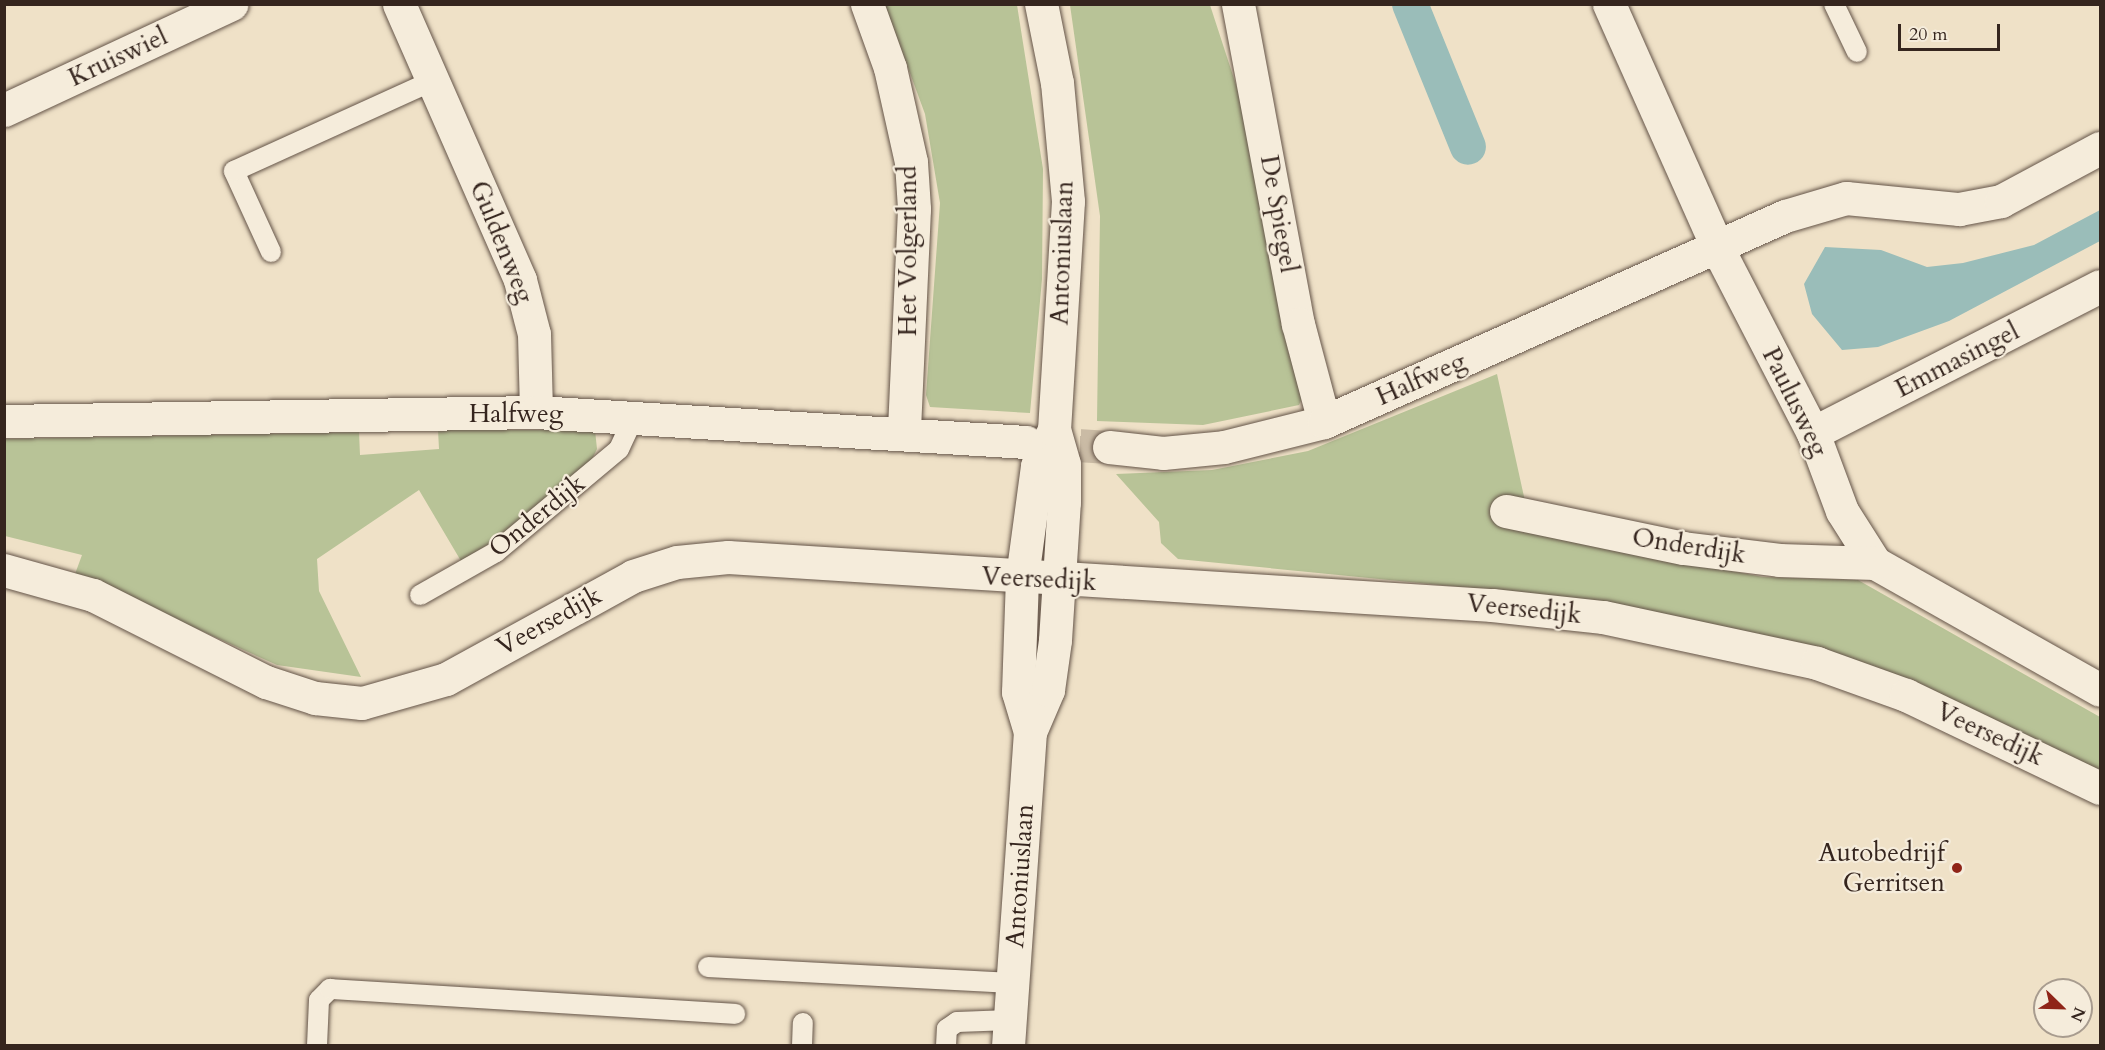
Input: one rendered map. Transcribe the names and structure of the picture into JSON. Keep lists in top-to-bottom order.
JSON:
{
  "streets": {
    "street": [
      "Kruiswiel",
      "De Spiegel",
      "Guldenweg",
      "Het Volgerland",
      "Antoniuslaan",
      "Emmasingel",
      "Halfweg",
      "Paulusweg",
      "Onderdijk",
      "Veersedijk"
    ]
  },
  "crossings": [
    ["De Spiegel", "Halfweg"],
    ["Guldenweg", "Halfweg"],
    ["Het Volgerland", "Halfweg"],
    ["Antoniuslaan", "Halfweg"],
    ["Antoniuslaan", "Veersedijk"],
    ["Emmasingel", "Paulusweg"],
    ["Halfweg", "Paulusweg"],
    ["Halfweg", "Onderdijk"],
    ["Paulusweg", "Onderdijk"]
  ],
  "places": ["Autobedrijf Gerritsen"],
  "scale_bar": "20 m",
  "north": "bottom right"
}
